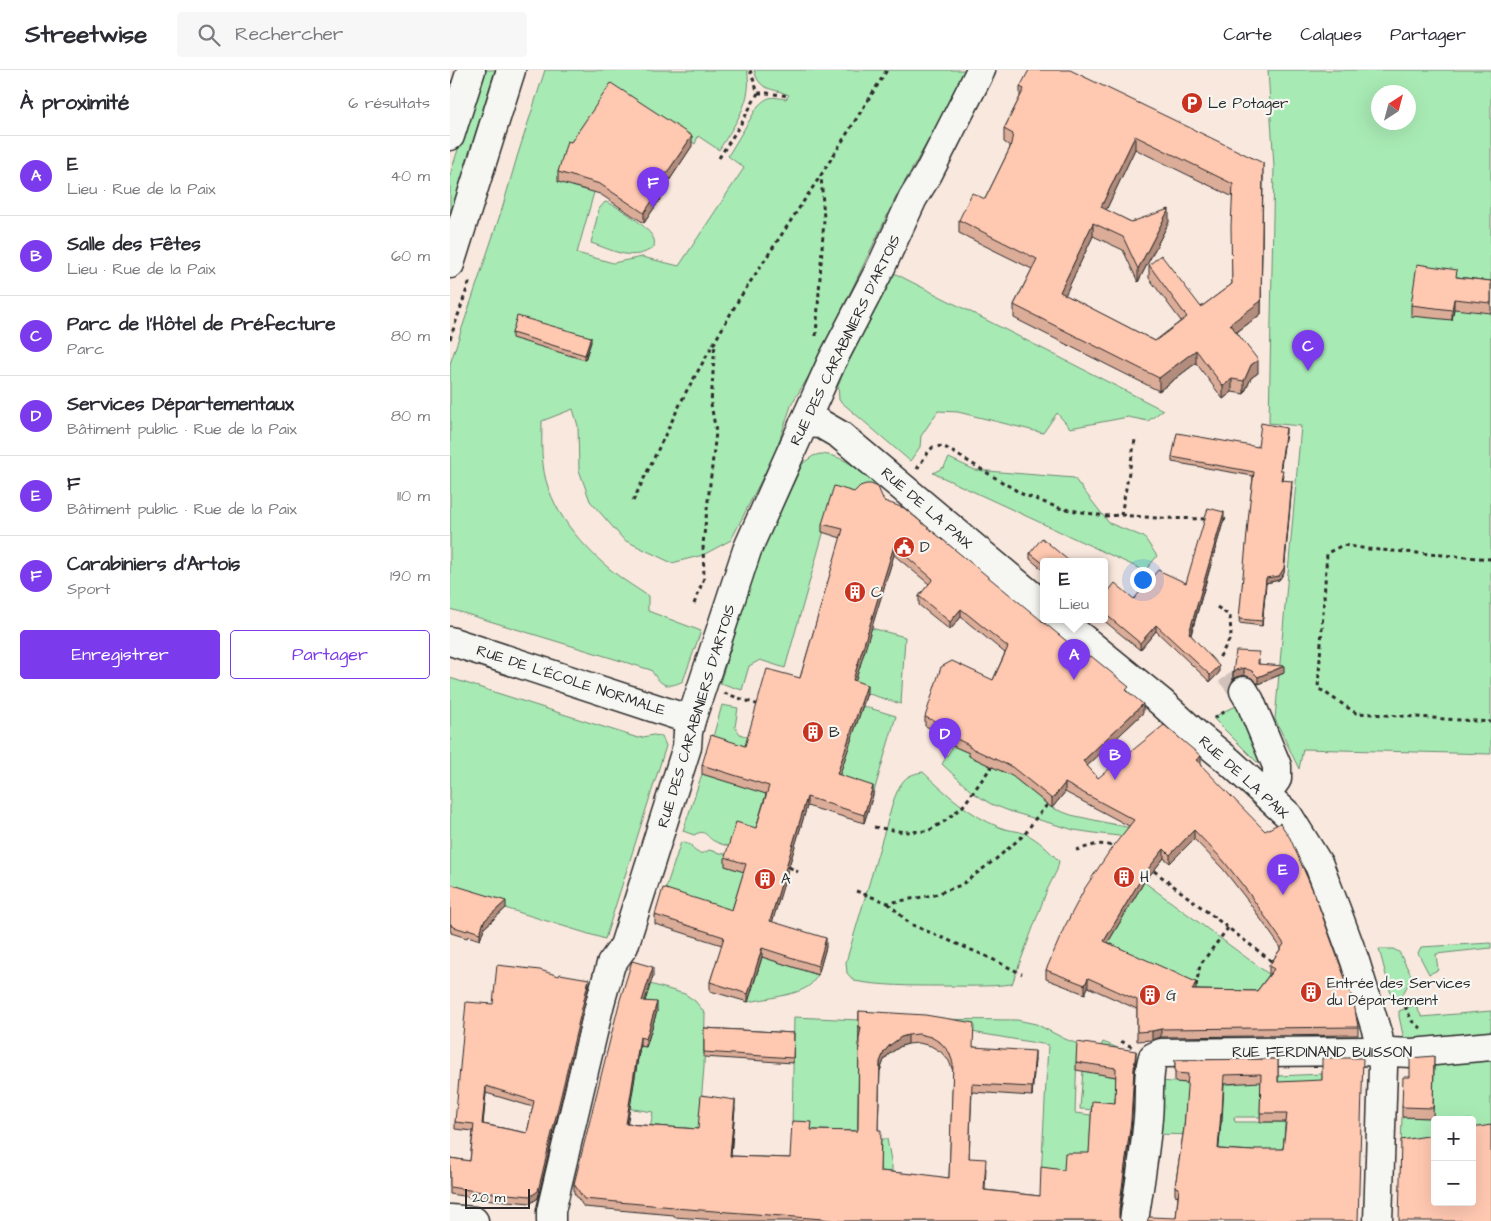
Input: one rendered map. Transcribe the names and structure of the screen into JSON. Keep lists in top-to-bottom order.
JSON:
{
  "streets": {
    "street": [
      "RUE DES CARABINIERS D'ARTOIS",
      "RUE DE LA PAIX",
      "RUE DE L'ÉCOLE NORMALE",
      "RUE FERDINAND BUISSON"
    ]
  },
  "crossings": [
    ["RUE DES CARABINIERS D'ARTOIS", "RUE DE LA PAIX"],
    ["RUE DES CARABINIERS D'ARTOIS", "RUE DE L'ÉCOLE NORMALE"],
    ["RUE DE LA PAIX", "RUE FERDINAND BUISSON"]
  ],
  "places": {
    "parking": ["Le Potager"],
    "public building": ["D"],
    "building": [
      "C",
      "B",
      "H",
      "A",
      "Entrée des Services du Département",
      "G"
    ]
  },
  "scale_bar": "20 m",
  "north": "top right",
  "page": {
    "header": "Streetwise",
    "search": "Rechercher",
    "nav": ["Carte", "Calques", "Partager"],
    "heading": ["À proximité", "6 résultats"],
    "list": [
      {
        "mark": "A",
        "name": "E",
        "note": "Lieu · Rue de la Paix",
        "value": "40 m"
      },
      {
        "mark": "B",
        "name": "Salle des Fêtes",
        "note": "Lieu · Rue de la Paix",
        "value": "60 m"
      },
      {
        "mark": "C",
        "name": "Parc de l'Hôtel de Préfecture",
        "note": "Parc",
        "value": "80 m"
      },
      {
        "mark": "D",
        "name": "Services Départementaux",
        "note": "Bâtiment public · Rue de la Paix",
        "value": "80 m"
      },
      {
        "mark": "E",
        "name": "F",
        "note": "Bâtiment public · Rue de la Paix",
        "value": "110 m"
      },
      {
        "mark": "F",
        "name": "Carabiniers d'Artois",
        "note": "Sport",
        "value": "190 m"
      }
    ],
    "pins": [
      "F",
      "C",
      "A",
      "D",
      "B",
      "E"
    ],
    "popup": ["E", "Lieu"],
    "buttons": ["Enregistrer", "Partager"],
    "map_buttons": ["+", "−"],
    "scale": "20 m"
  }
}
